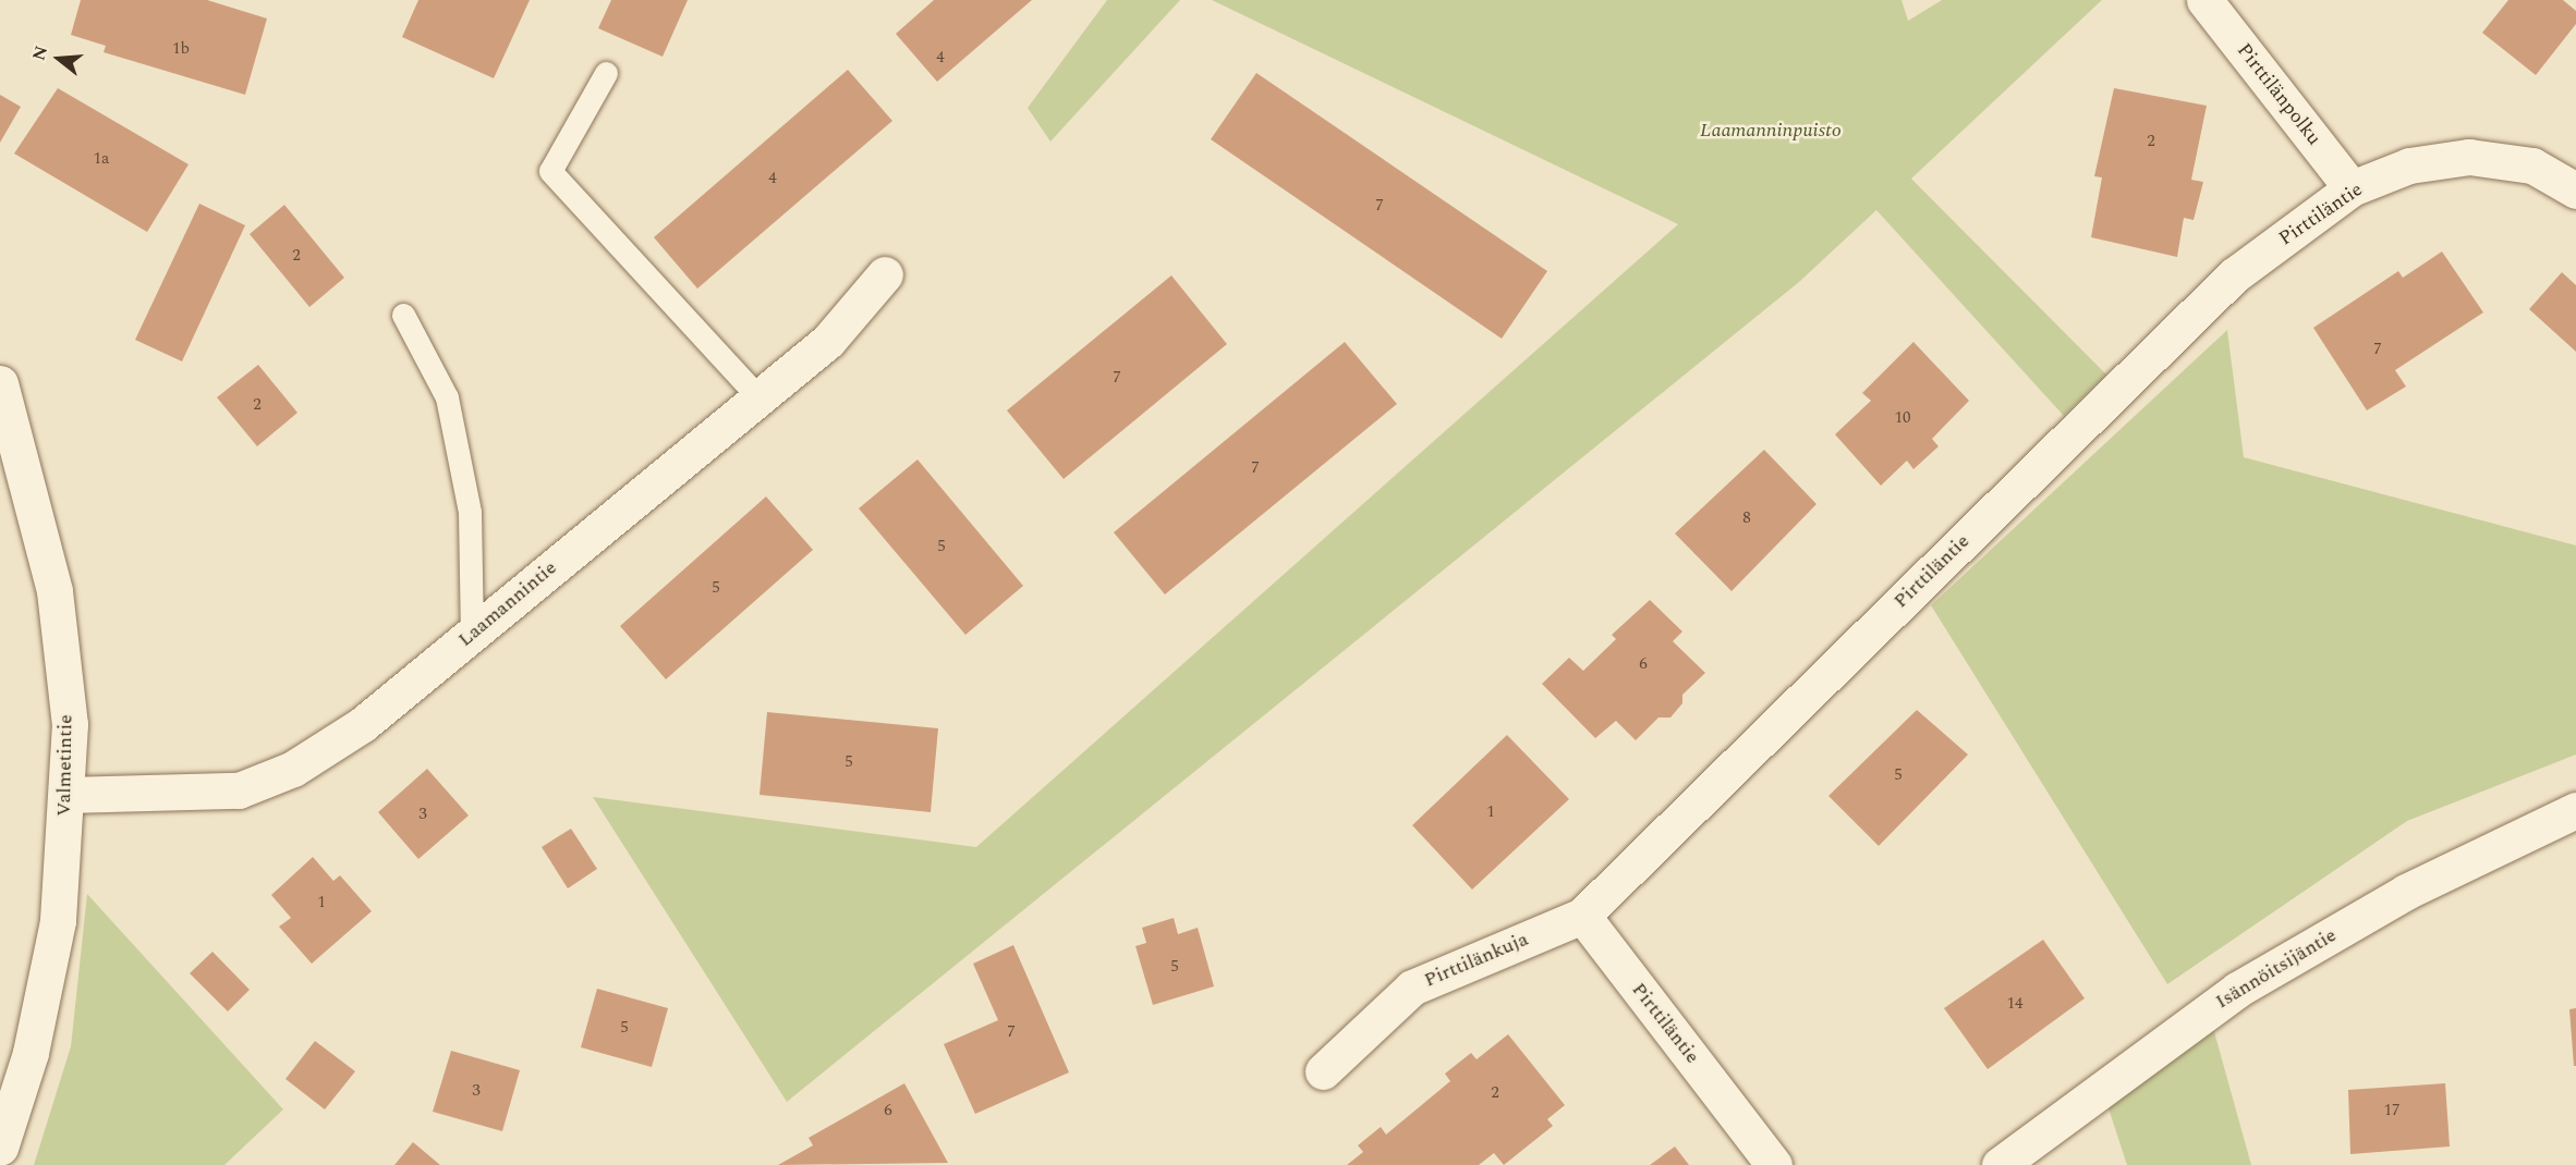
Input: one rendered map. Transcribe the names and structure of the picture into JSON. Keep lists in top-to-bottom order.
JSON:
{
  "streets": {
    "street": [
      "Pirttilänpolku",
      "Pirttiläntie",
      "Laamannintie",
      "Valmetintie",
      "Pirttilänkuja",
      "Isännöitsijäntie"
    ]
  },
  "crossings": [
    ["Pirttilänpolku", "Pirttiläntie"],
    ["Pirttiläntie", "Pirttilänkuja"],
    ["Laamannintie", "Valmetintie"]
  ],
  "parks": ["Laamanninpuisto"],
  "house_numbers": [
    "1b",
    "4",
    "2",
    "1a",
    "4",
    "7",
    "2",
    "7",
    "7",
    "2",
    "10",
    "7",
    "8",
    "5",
    "5",
    "6",
    "5",
    "5",
    "1",
    "3",
    "1",
    "5",
    "14",
    "5",
    "7",
    "3",
    "2",
    "6",
    "17"
  ],
  "north": "left"
}
